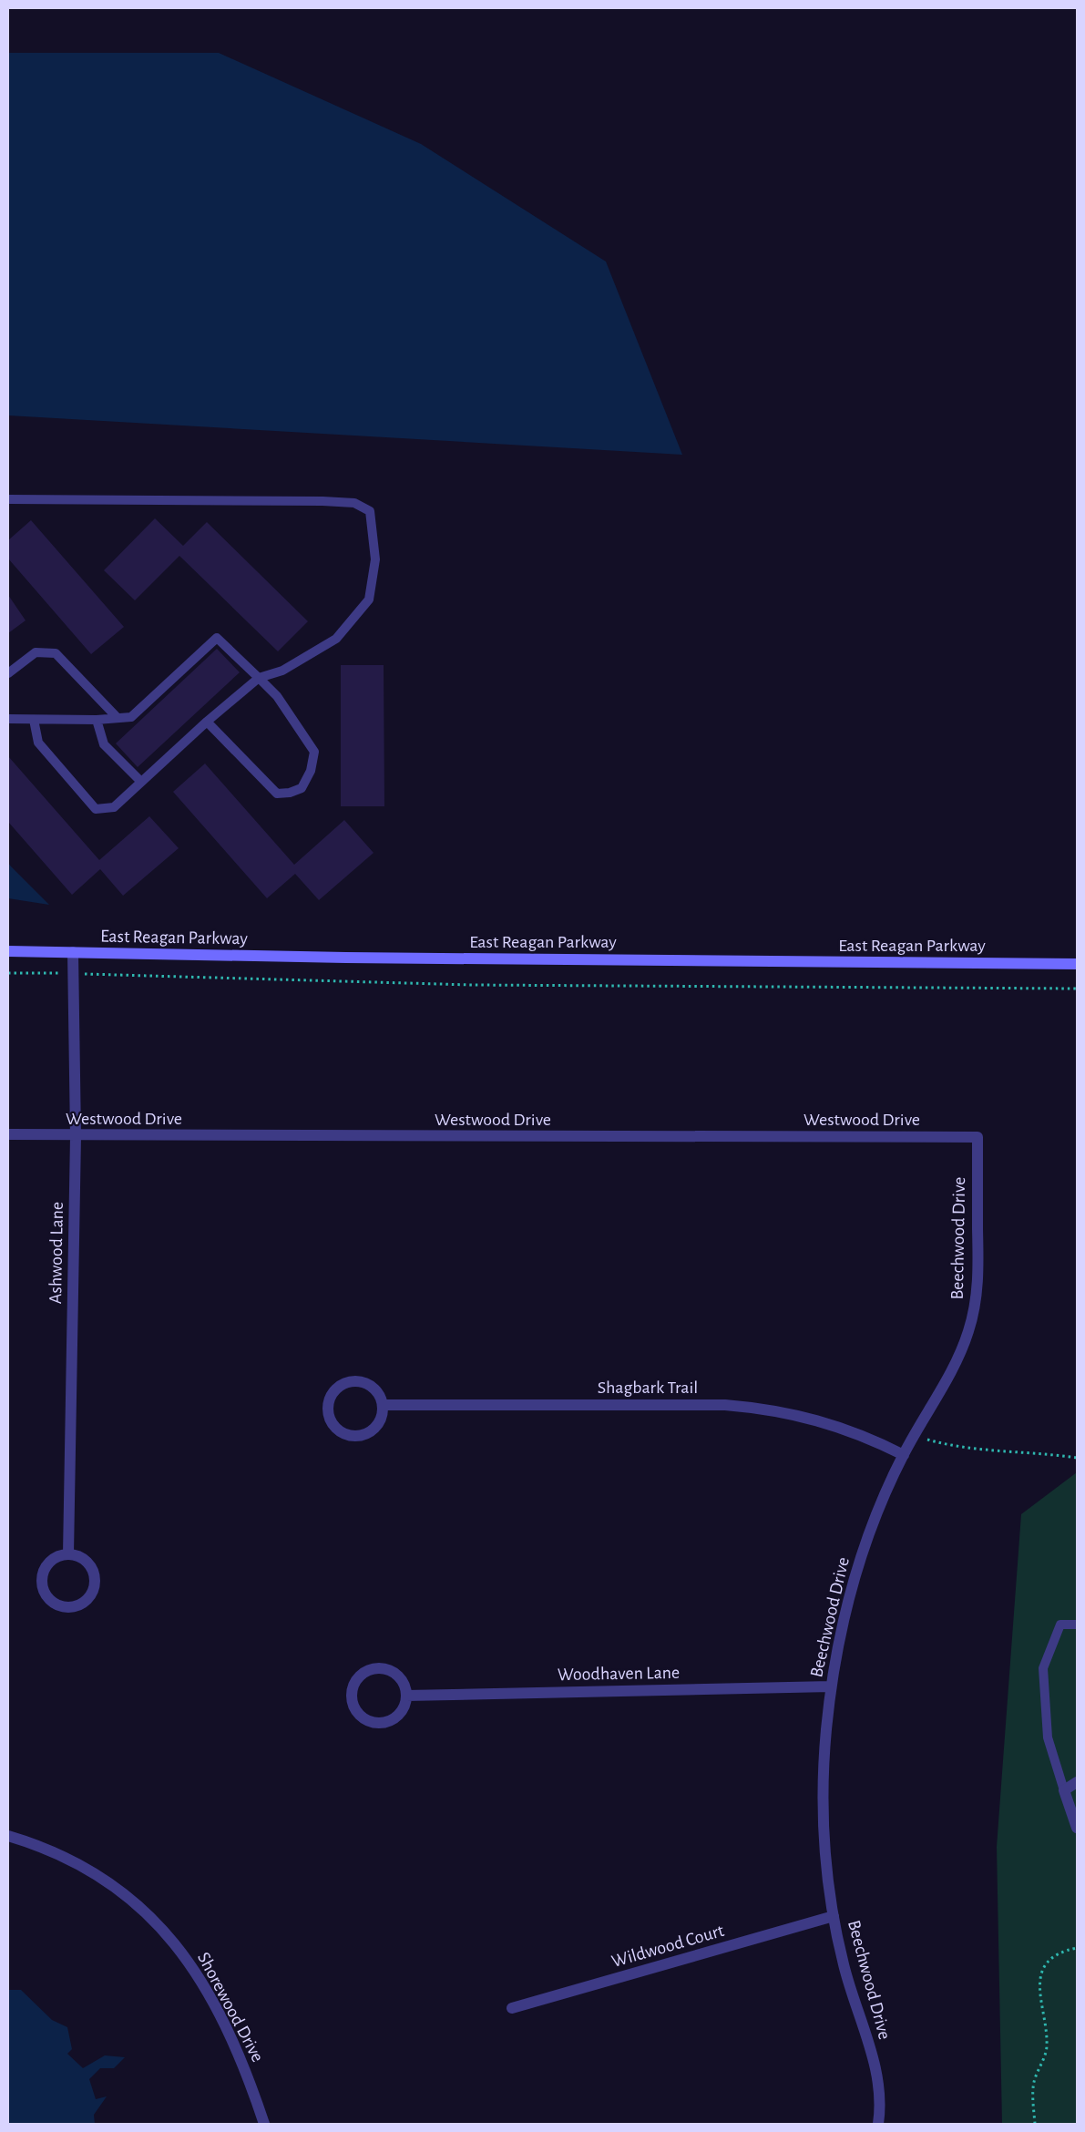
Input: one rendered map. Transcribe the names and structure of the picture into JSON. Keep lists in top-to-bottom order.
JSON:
{
  "streets": {
    "street": [
      "East Reagan Parkway",
      "Westwood Drive",
      "Beechwood Drive",
      "Ashwood Lane",
      "Shagbark Trail",
      "Woodhaven Lane",
      "Wildwood Court",
      "Shorewood Drive"
    ]
  },
  "crossings": [
    ["East Reagan Parkway", "Ashwood Lane"],
    ["Westwood Drive", "Beechwood Drive"],
    ["Westwood Drive", "Ashwood Lane"],
    ["Beechwood Drive", "Shagbark Trail"],
    ["Beechwood Drive", "Woodhaven Lane"],
    ["Beechwood Drive", "Wildwood Court"]
  ]
}
